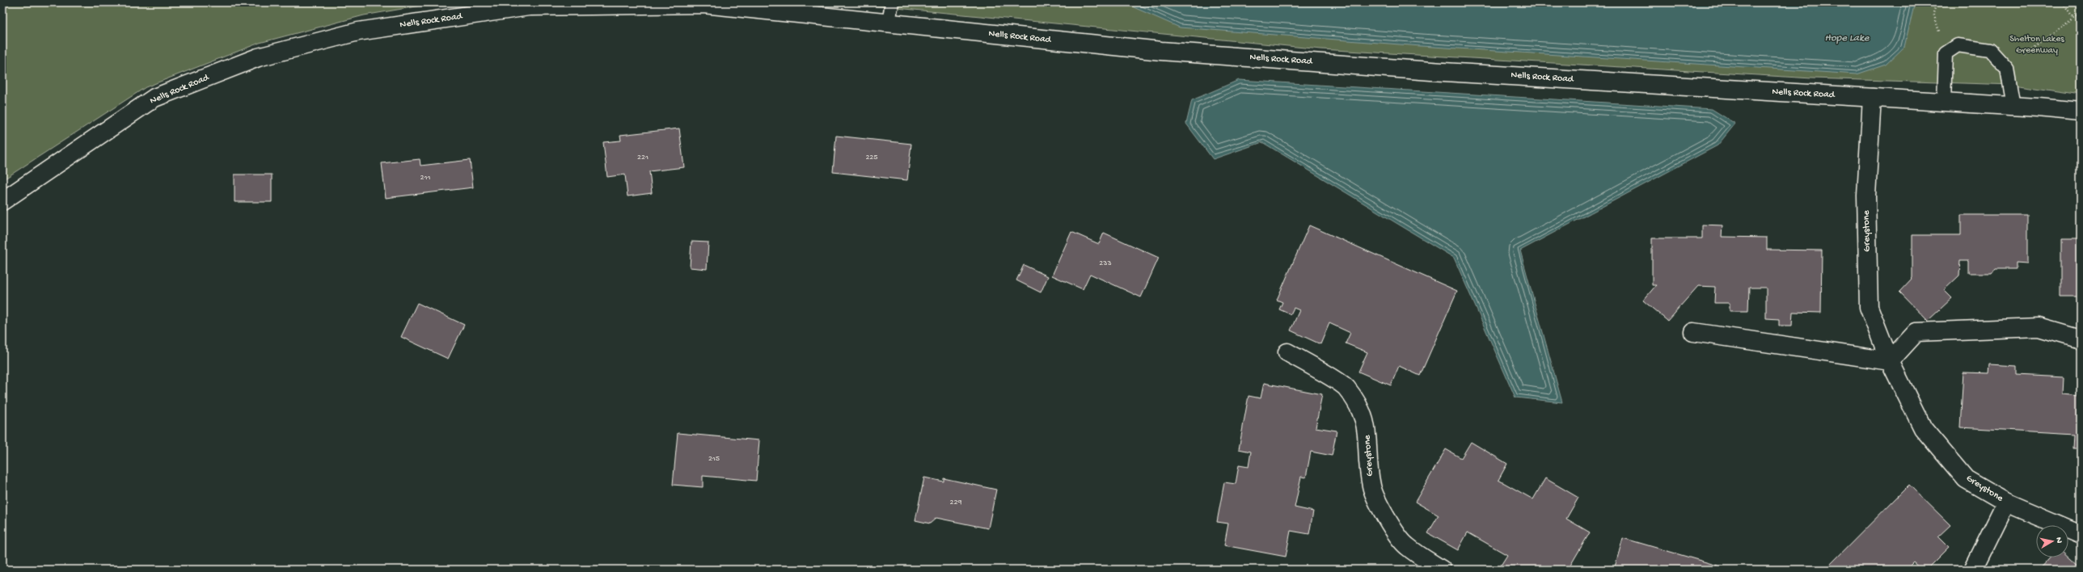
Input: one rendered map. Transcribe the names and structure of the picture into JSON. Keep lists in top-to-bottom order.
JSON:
{
  "streets": {
    "main road": ["Nells Rock Road", "Greystone"]
  },
  "crossings": [
    ["Nells Rock Road", "Greystone"]
  ],
  "water": ["Hope Lake"],
  "parks": ["Shelton Lakes Greenway"],
  "house_numbers": [
    "221",
    "225",
    "211",
    "233",
    "215",
    "229"
  ],
  "north": "right"
}
